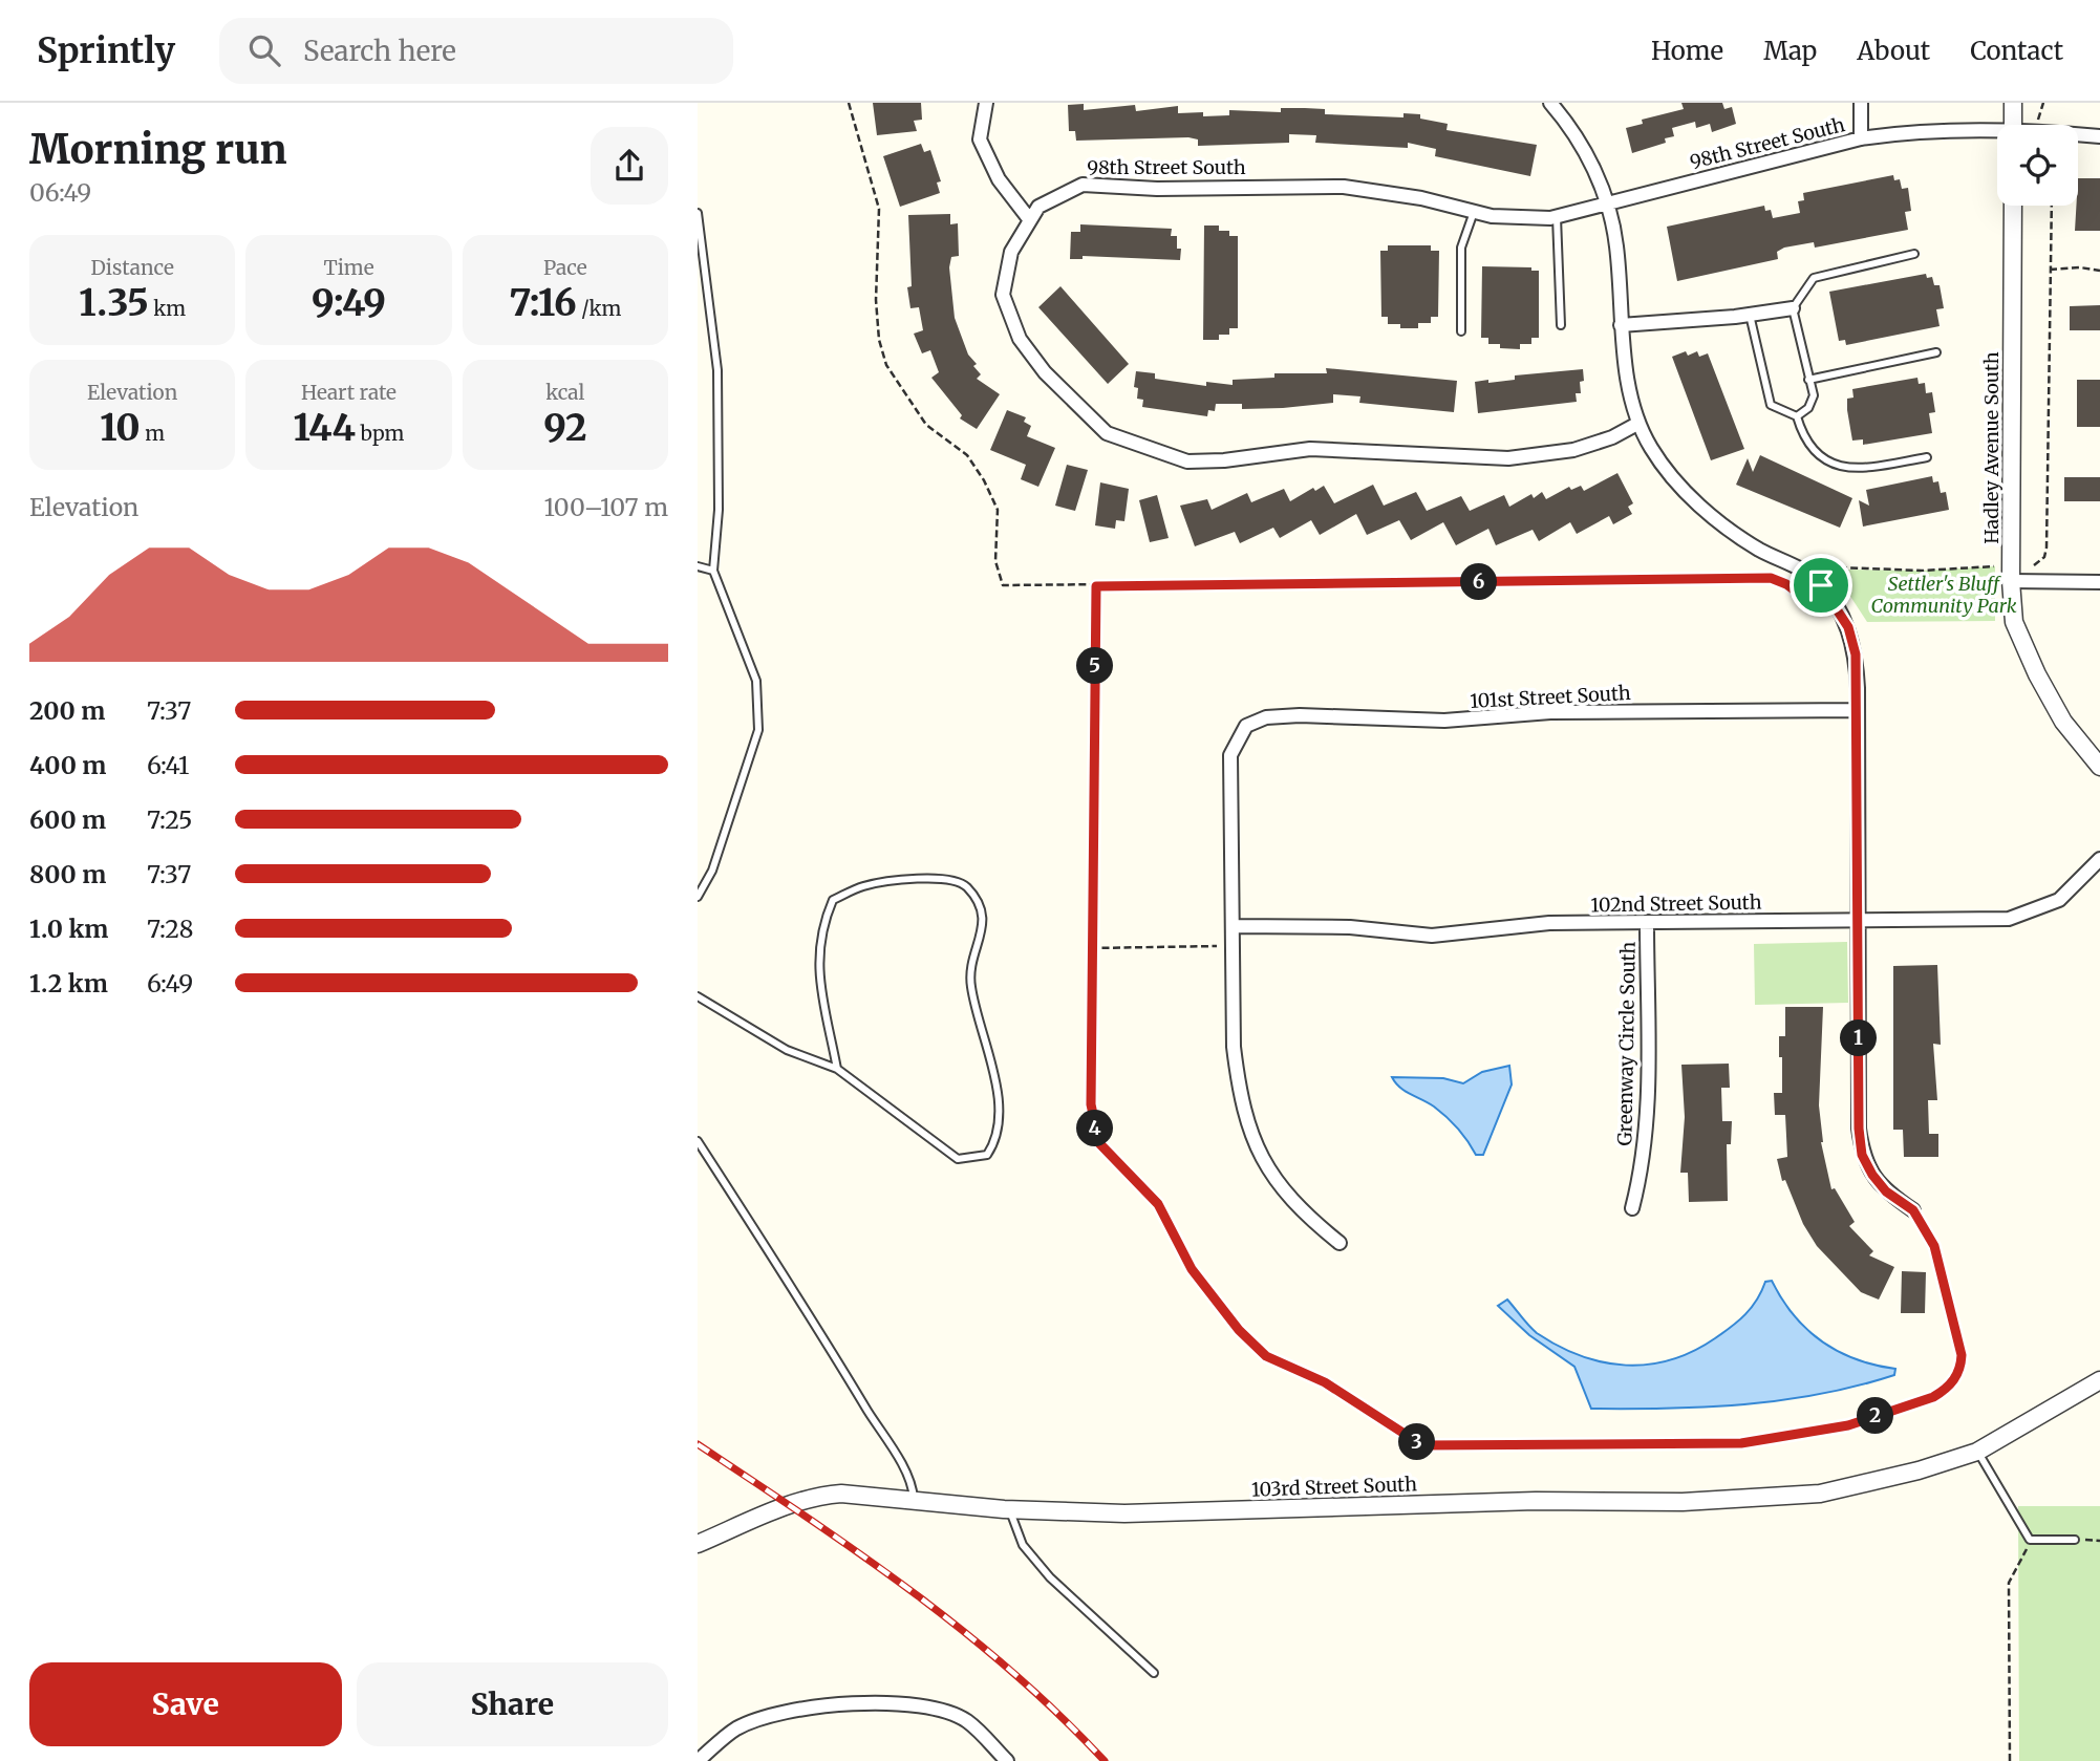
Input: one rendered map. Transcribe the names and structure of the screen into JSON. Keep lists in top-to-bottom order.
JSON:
{
  "streets": {
    "street": [
      "98th Street South",
      "Hadley Avenue South",
      "101st Street South",
      "102nd Street South",
      "Greenway Circle South",
      "103rd Street South"
    ]
  },
  "crossings": [
    ["101st Street South", "102nd Street South"],
    ["102nd Street South", "Greenway Circle South"]
  ],
  "parks": ["Settler's Bluff Community Park"],
  "page": {
    "header": "Sprintly",
    "search": "Search here",
    "nav": [
      "Home",
      "Map",
      "About",
      "Contact"
    ],
    "heading": ["Morning run", "06:49"],
    "stats": [
      ["Distance", "1.35 km"],
      ["Time", "9:49"],
      ["Pace", "7:16 /km"],
      ["Elevation", "10 m"],
      ["Heart rate", "144 bpm"],
      ["kcal", "92"]
    ],
    "chart": ["Elevation", "100–107 m"],
    "pins": [
      "6",
      "5",
      "1",
      "4",
      "2",
      "3"
    ],
    "list": [
      {
        "name": "200 m",
        "note": "7:37"
      },
      {
        "name": "400 m",
        "note": "6:41"
      },
      {
        "name": "600 m",
        "note": "7:25"
      },
      {
        "name": "800 m",
        "note": "7:37"
      },
      {
        "name": "1.0 km",
        "note": "7:28"
      },
      {
        "name": "1.2 km",
        "note": "6:49"
      }
    ],
    "buttons": ["Save", "Share"]
  }
}
